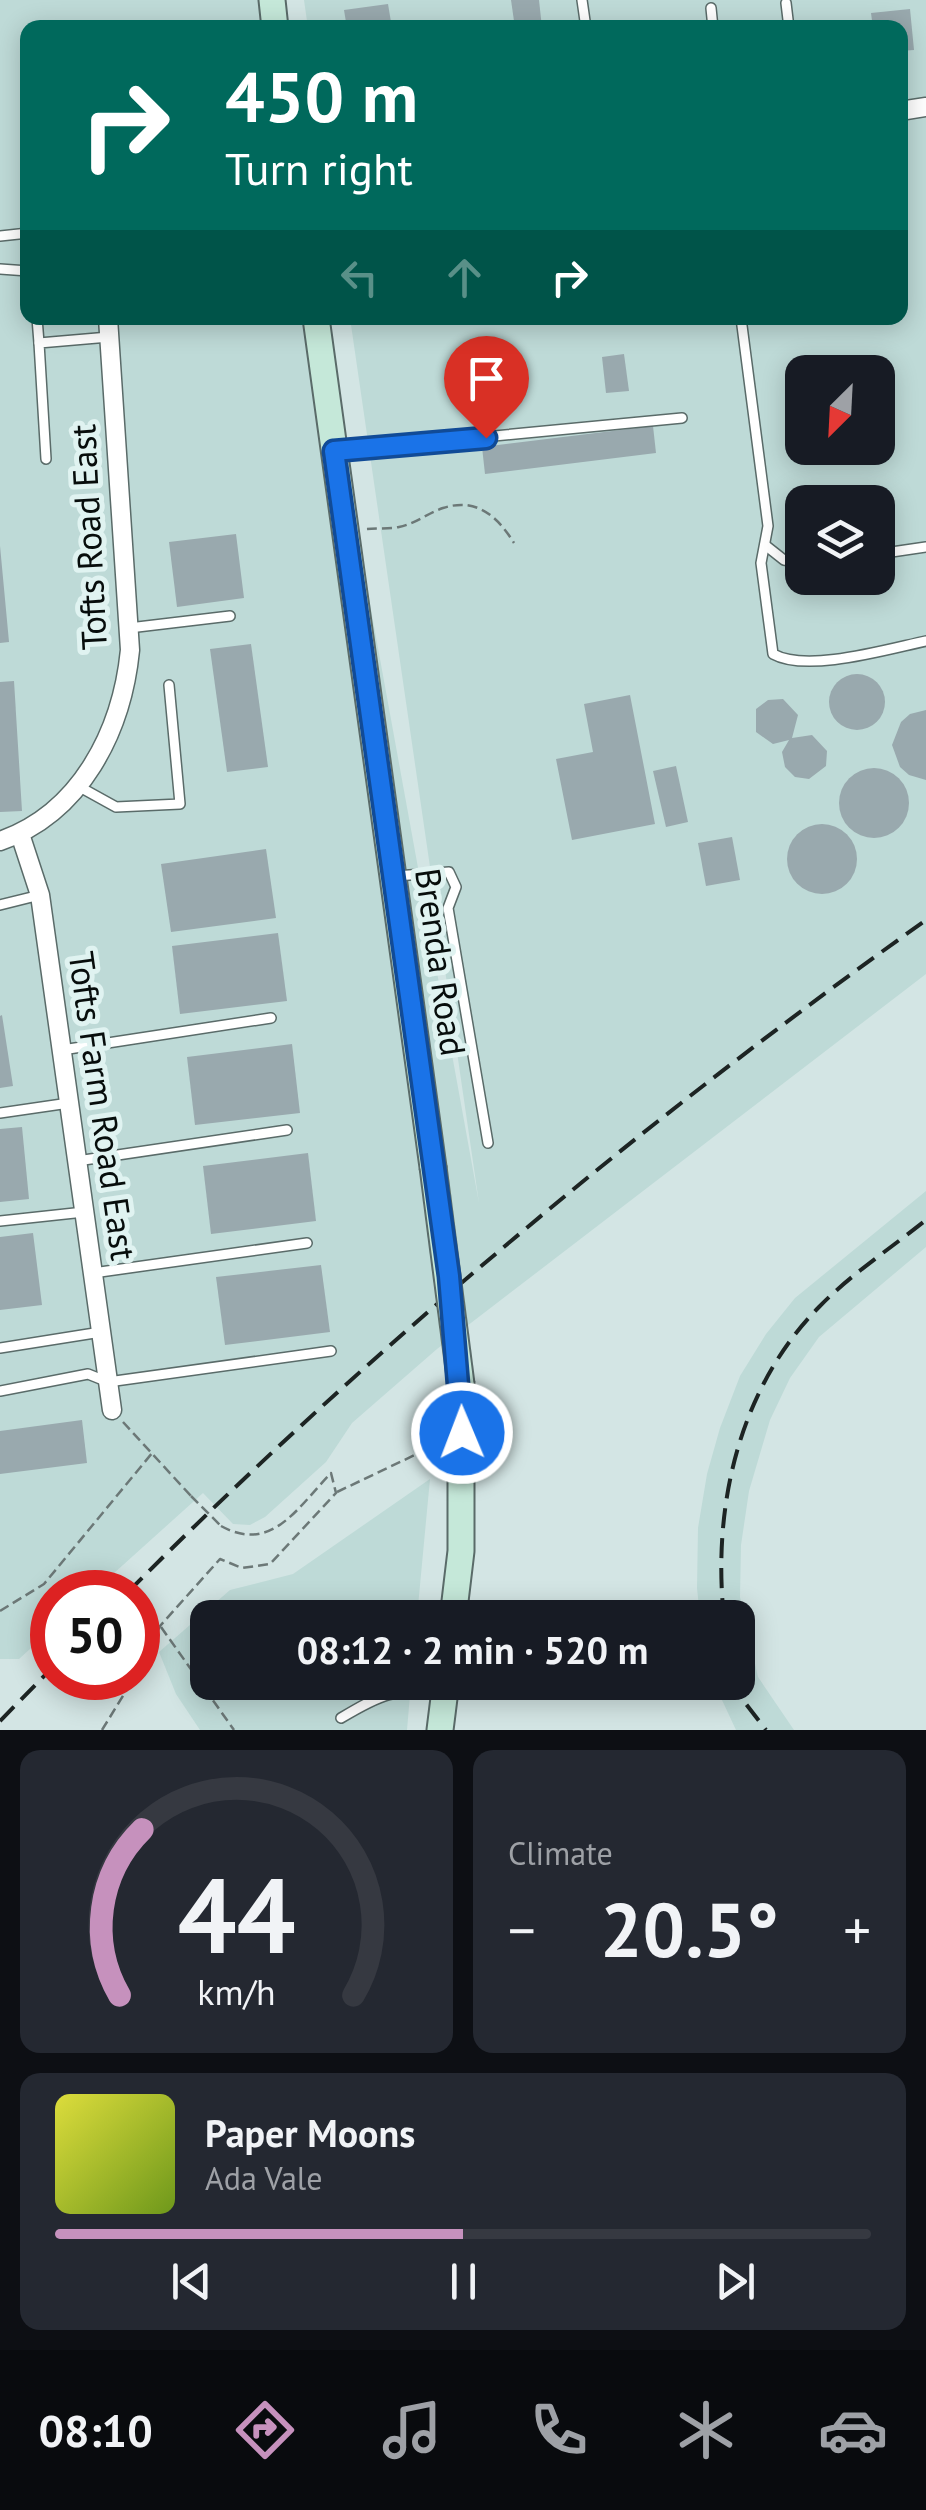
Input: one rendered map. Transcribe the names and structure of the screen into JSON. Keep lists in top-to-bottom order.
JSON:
{
  "streets": {
    "main road": ["Brenda Road"],
    "street": ["Tofts Road East", "Tofts Farm Road East"]
  },
  "crossings": [
    ["Tofts Road East", "Tofts Farm Road East"]
  ],
  "north": "bottom left",
  "page": {
    "turn": ["450 m", "Turn right"],
    "limit": "50",
    "trip": "08:12 · 2 min · 520 m",
    "tile": "Climate",
    "heat": ["−", "20.5°", "+"],
    "song": ["Paper Moons", "Ada Vale"],
    "tabs": "08:10",
    "gauge": ["44", "km/h"]
  }
}
